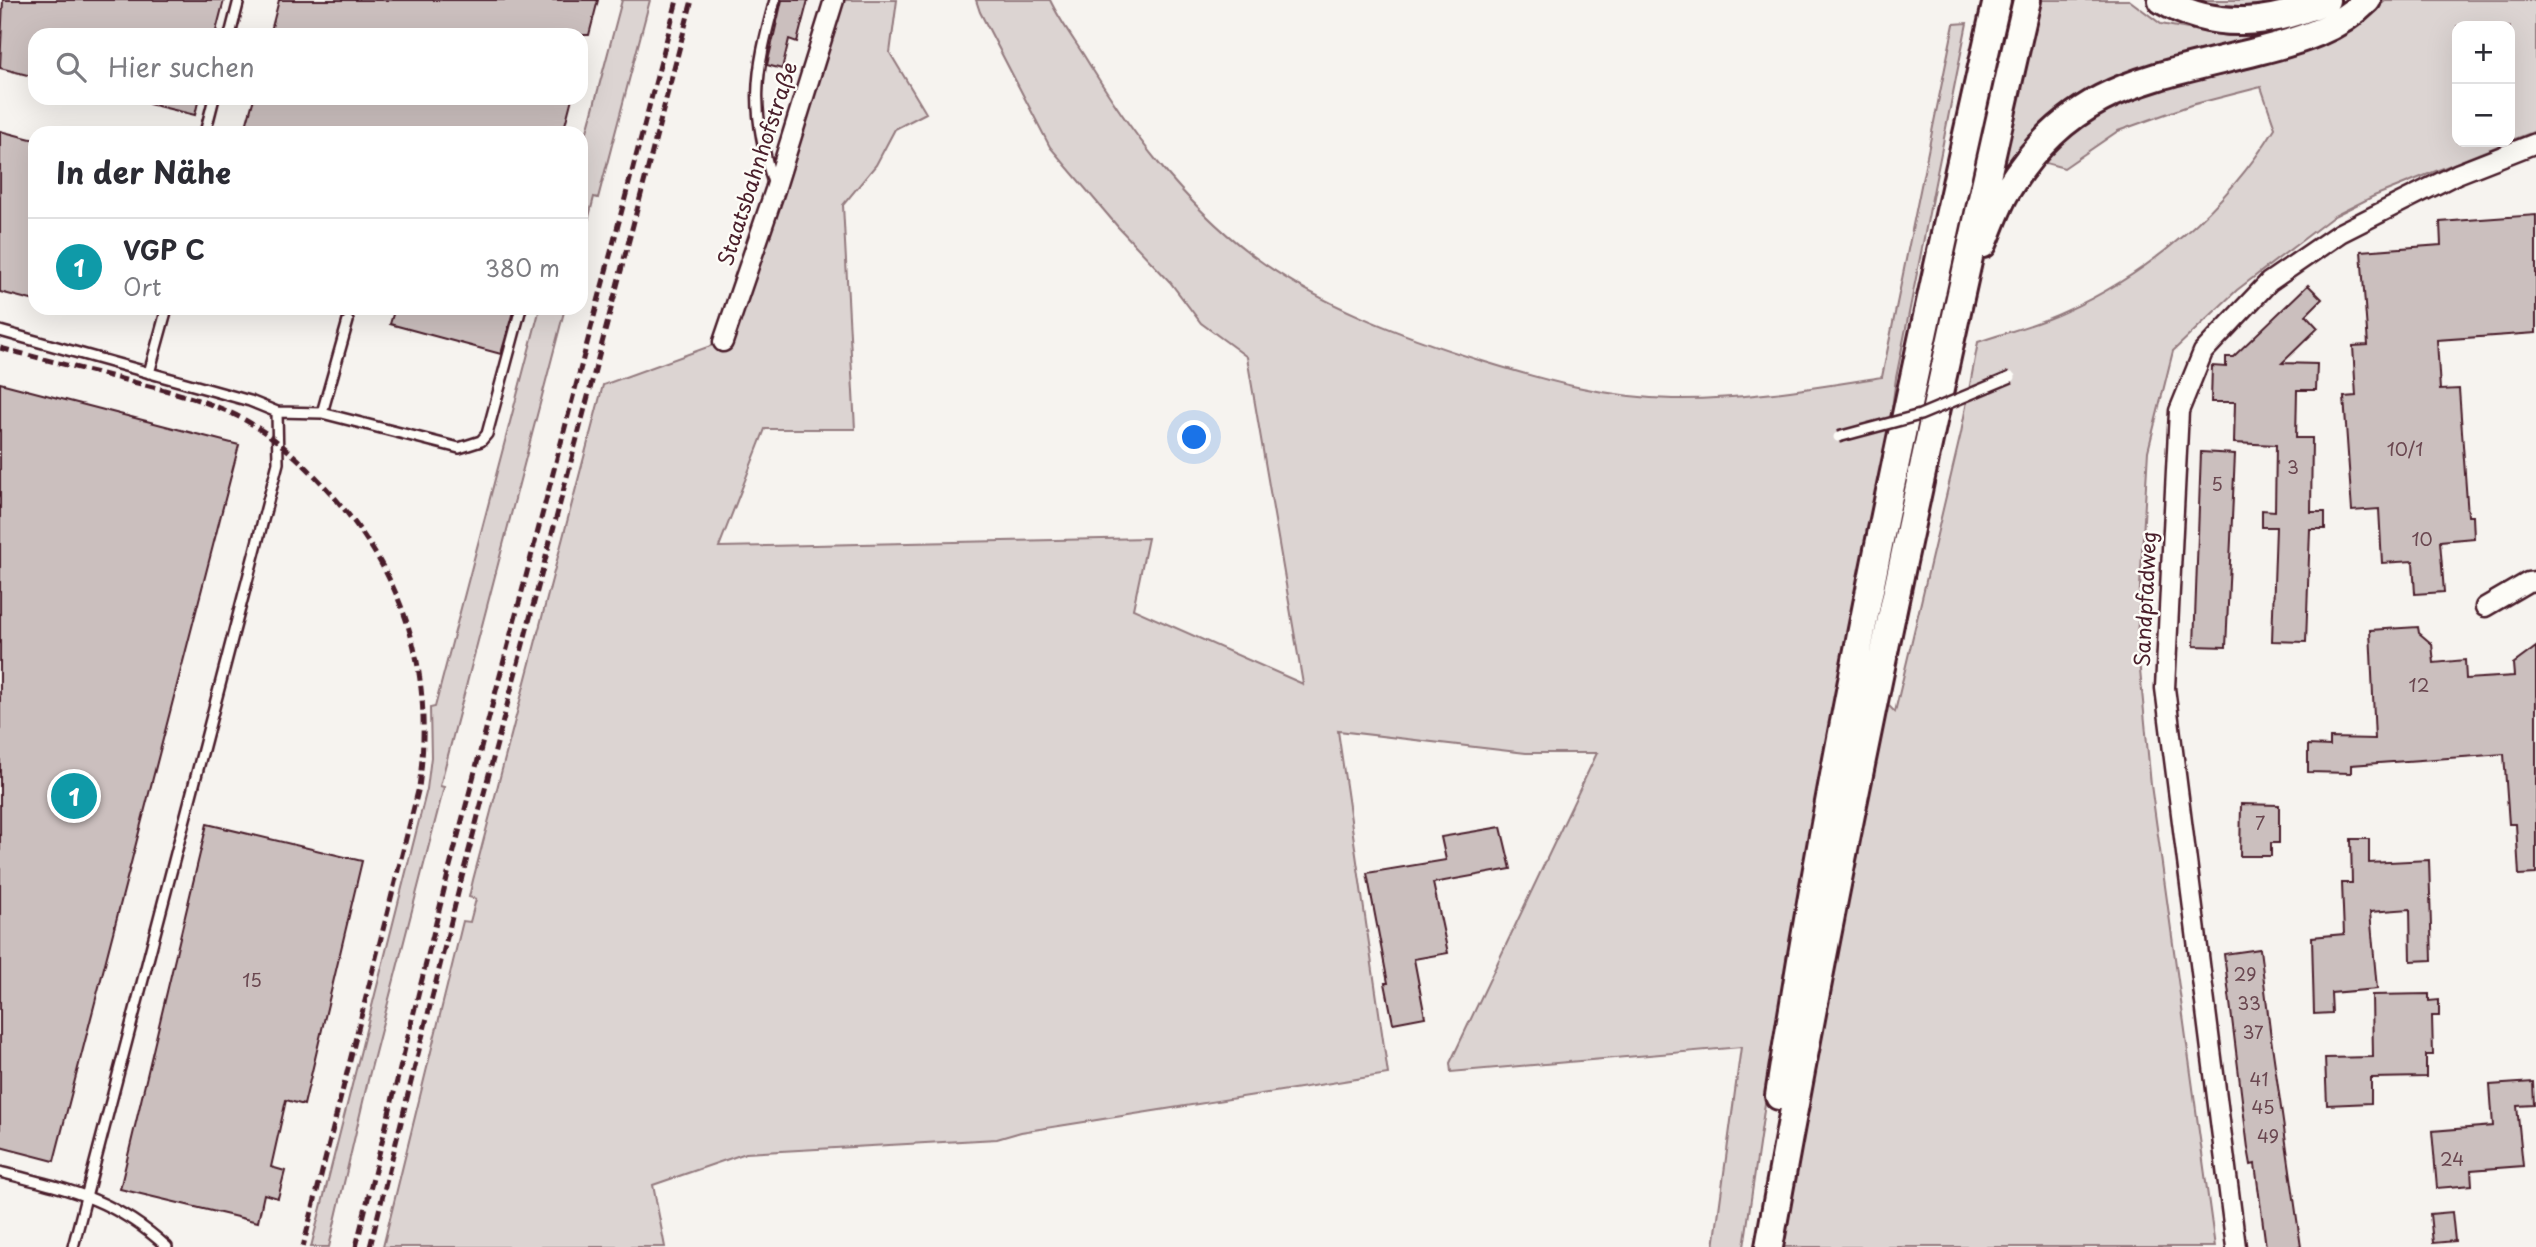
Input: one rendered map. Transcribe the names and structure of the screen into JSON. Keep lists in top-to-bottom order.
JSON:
{
  "streets": {
    "street": ["Staatsbahnhofstraße", "Sandpfadweg"]
  },
  "house_numbers": [
    "10/1",
    "3",
    "5",
    "10",
    "12",
    "7",
    "29",
    "15",
    "33",
    "37",
    "41",
    "45",
    "49",
    "24"
  ],
  "page": {
    "map_buttons": ["+", "−"],
    "search": "Hier suchen",
    "heading": "In der Nähe",
    "list": [
      {
        "mark": "1",
        "name": "VGP C",
        "note": "Ort",
        "value": "380 m"
      }
    ],
    "pins": "1"
  }
}
